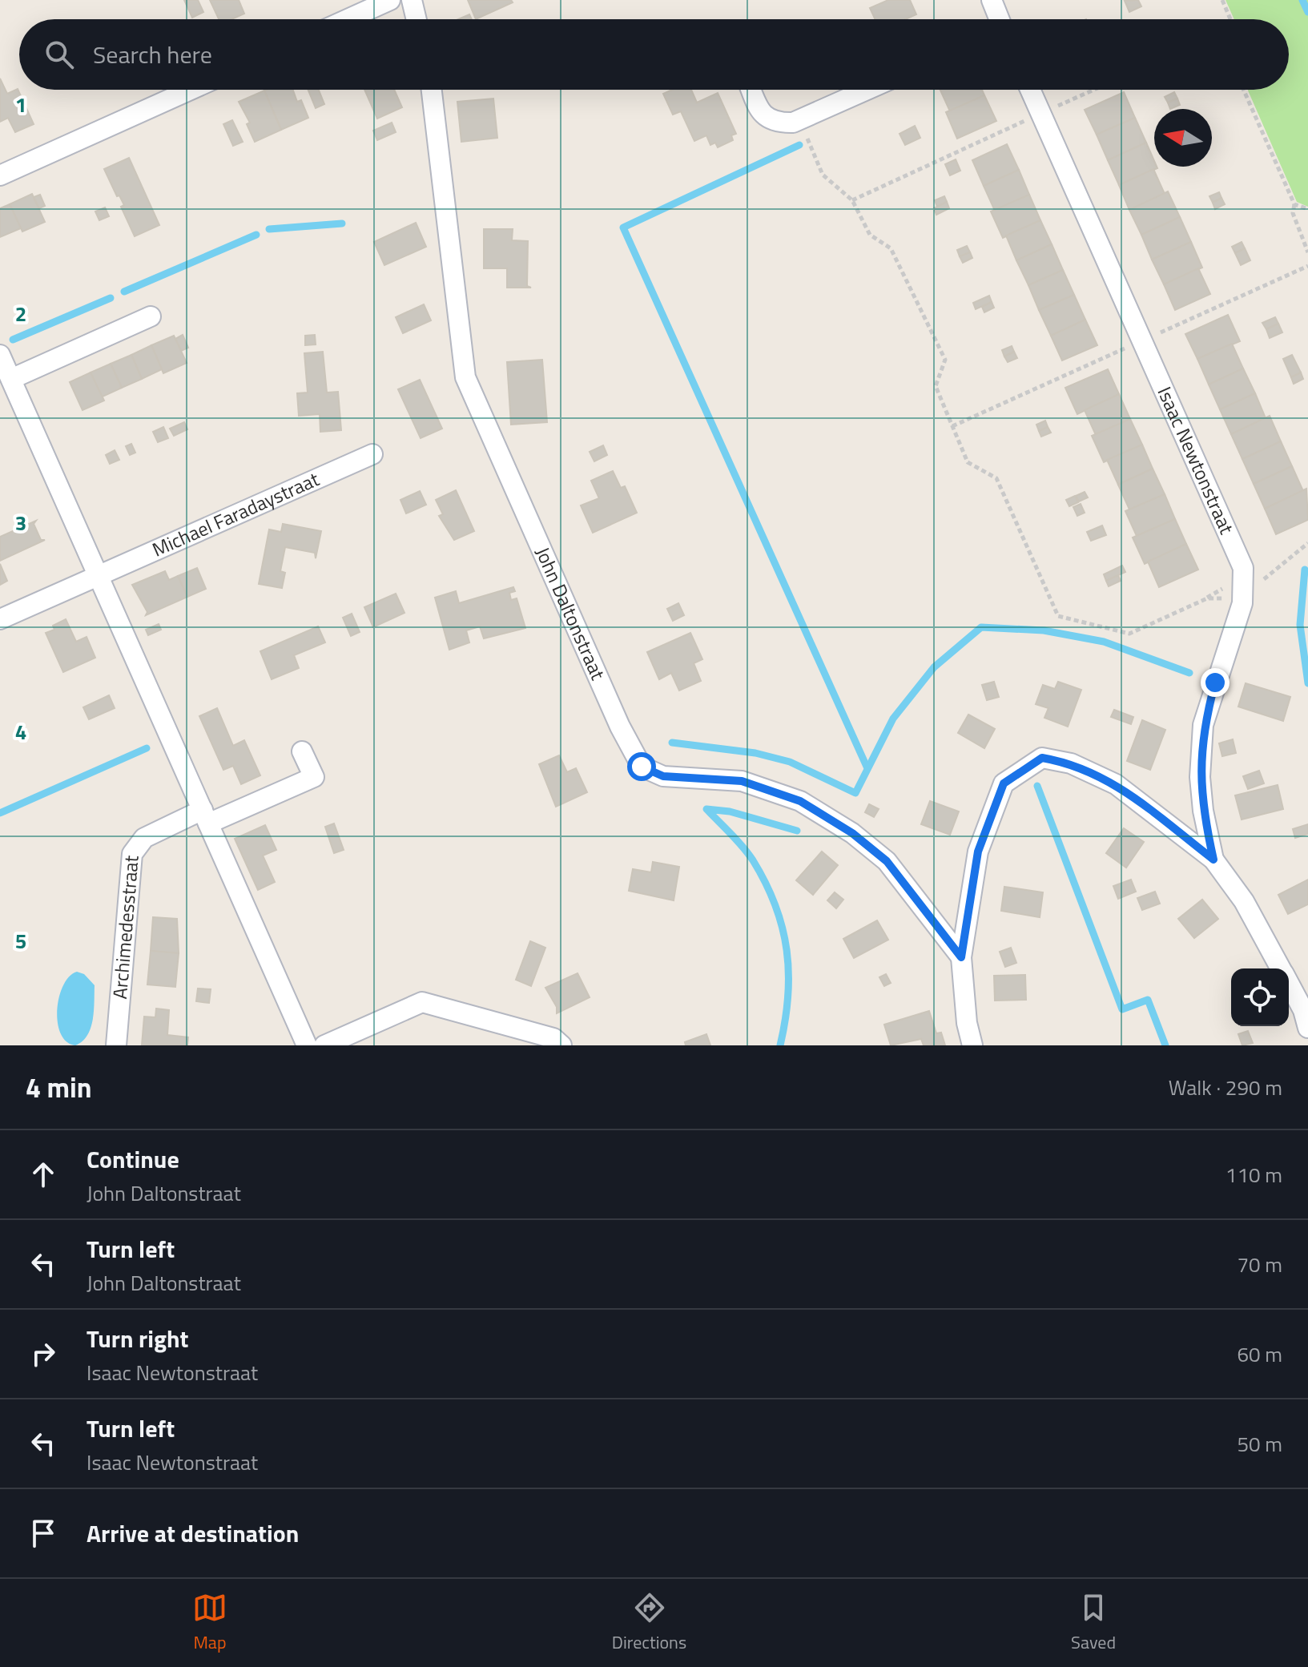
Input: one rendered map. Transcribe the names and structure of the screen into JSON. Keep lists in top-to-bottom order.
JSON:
{
  "streets": {
    "street": [
      "Isaac Newtonstraat",
      "Michael Faradaystraat",
      "John Daltonstraat",
      "Archimedesstraat"
    ]
  },
  "crossings": [
    ["Isaac Newtonstraat", "John Daltonstraat"]
  ],
  "north": "left",
  "page": {
    "search": "Search here",
    "heading": ["4 min", "Walk · 290 m"],
    "list": [
      ["Continue", "John Daltonstraat", "110 m"],
      ["Turn left", "John Daltonstraat", "70 m"],
      ["Turn right", "Isaac Newtonstraat", "60 m"],
      ["Turn left", "Isaac Newtonstraat", "50 m"],
      "Arrive at destination"
    ],
    "nav": ["Map", "Directions", "Saved"]
  },
  "grid": {
    "rows": [
      "1",
      "2",
      "3",
      "4",
      "5"
    ]
  }
}
